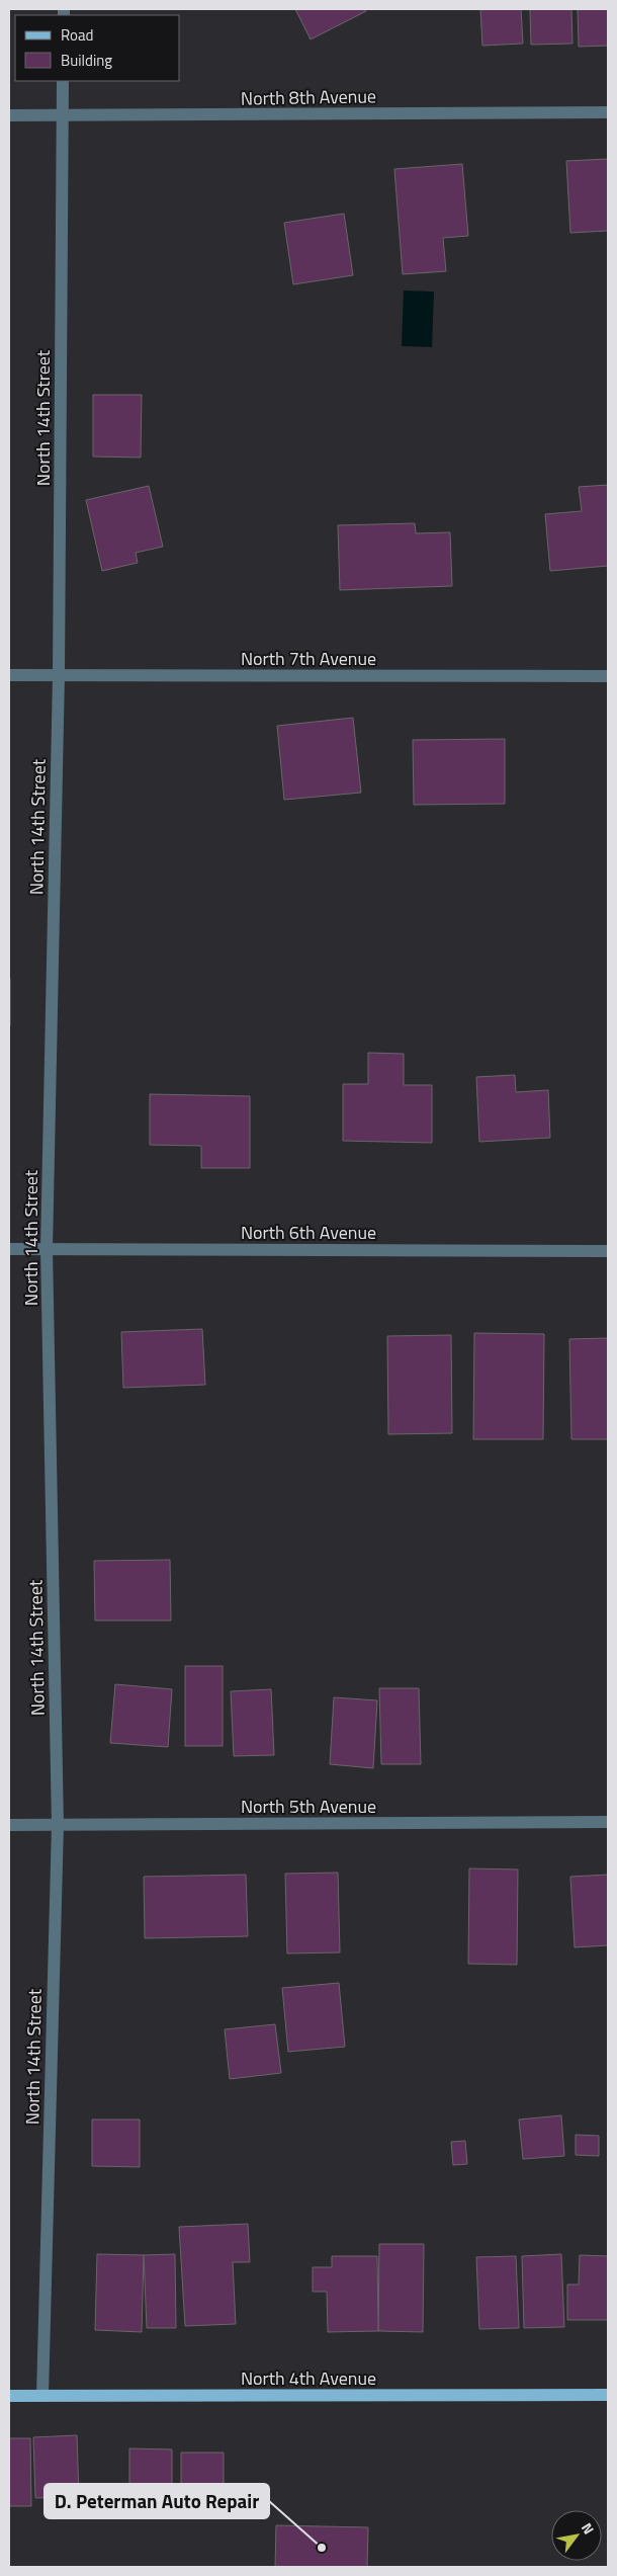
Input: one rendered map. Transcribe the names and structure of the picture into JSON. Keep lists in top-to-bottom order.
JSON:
{
  "streets": {
    "main road": ["North 4th Avenue"],
    "street": [
      "North 8th Avenue",
      "North 14th Street",
      "North 7th Avenue",
      "North 6th Avenue",
      "North 5th Avenue"
    ]
  },
  "crossings": [
    ["North 8th Avenue", "North 14th Street"],
    ["North 14th Street", "North 7th Avenue"],
    ["North 14th Street", "North 6th Avenue"],
    ["North 14th Street", "North 5th Avenue"],
    ["North 14th Street", "North 4th Avenue"]
  ],
  "places": ["D. Peterman Auto Repair"],
  "legend": ["Road", "Building"],
  "north": "top right"
}
